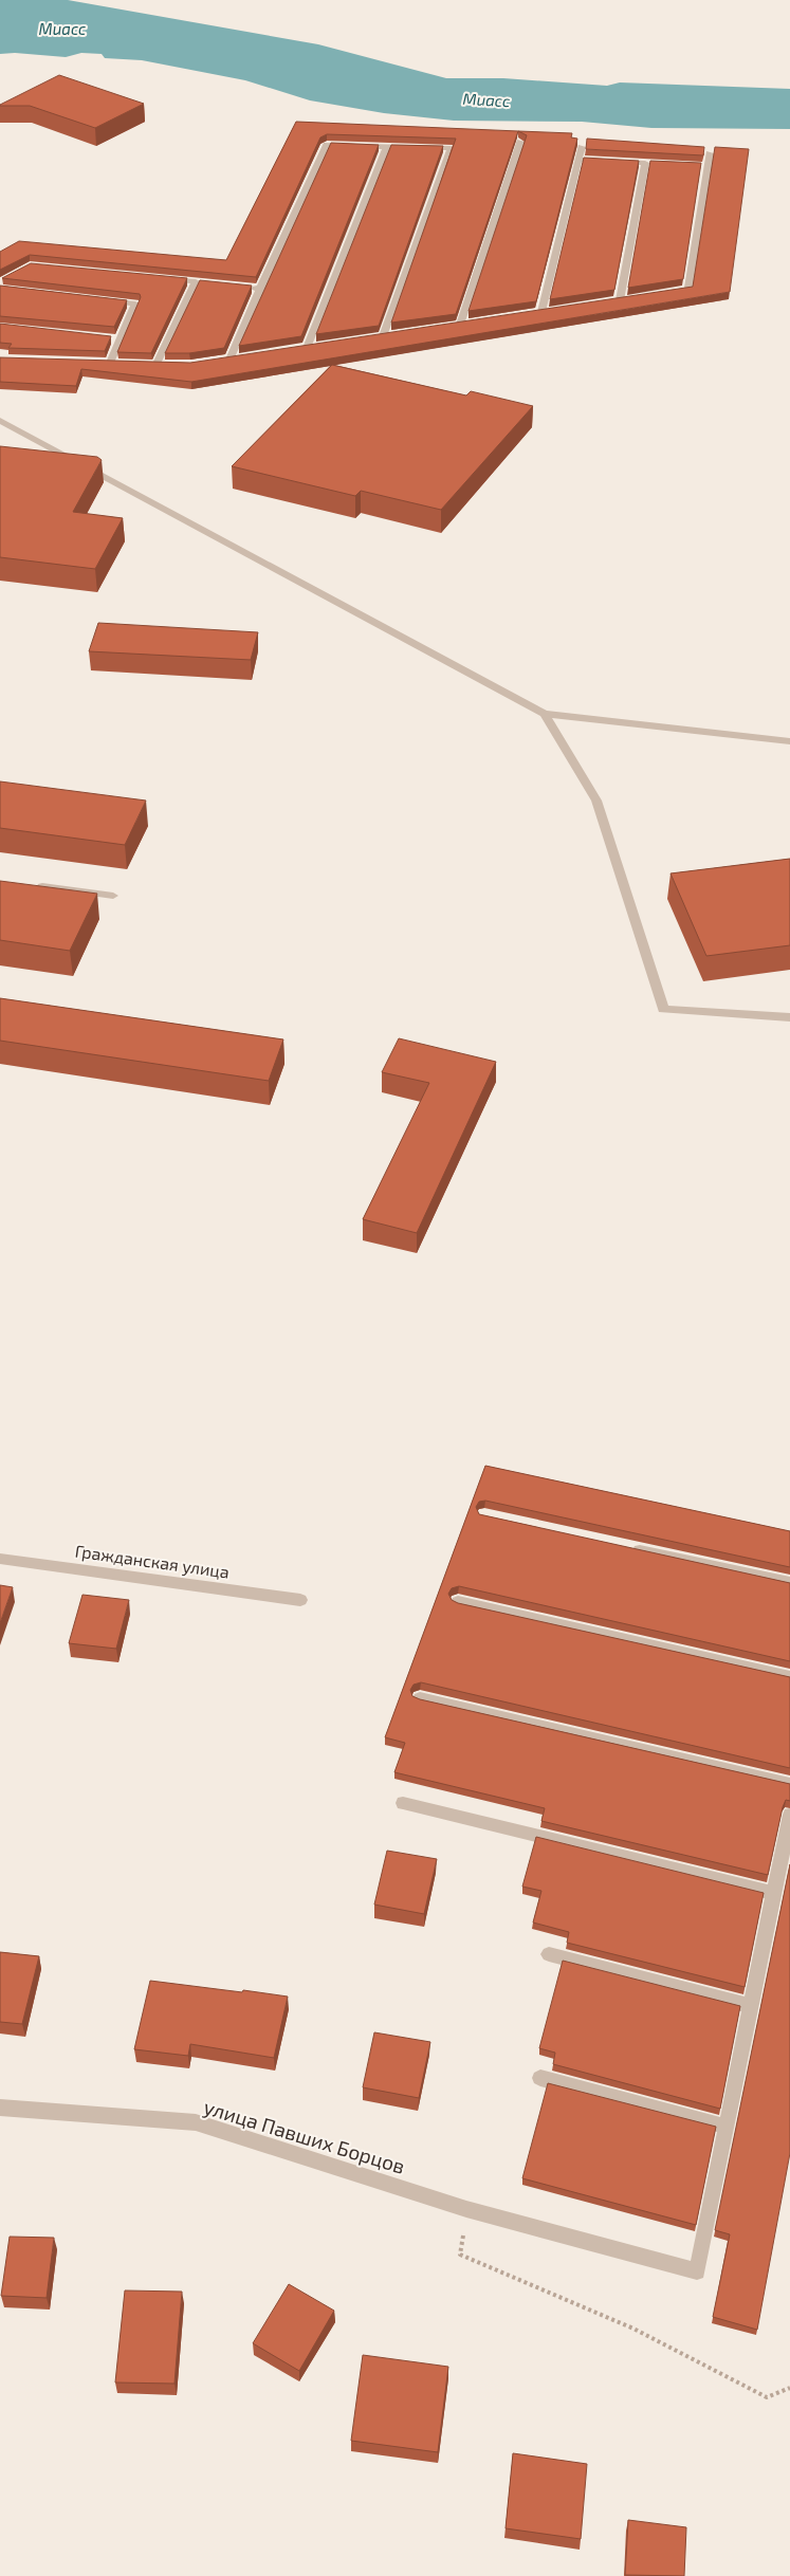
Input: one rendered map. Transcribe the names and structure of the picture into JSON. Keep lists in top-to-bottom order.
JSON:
{
  "streets": {
    "street": ["Гражданская улица", "улица Павших Борцов"]
  },
  "water": ["Миасс"]
}
